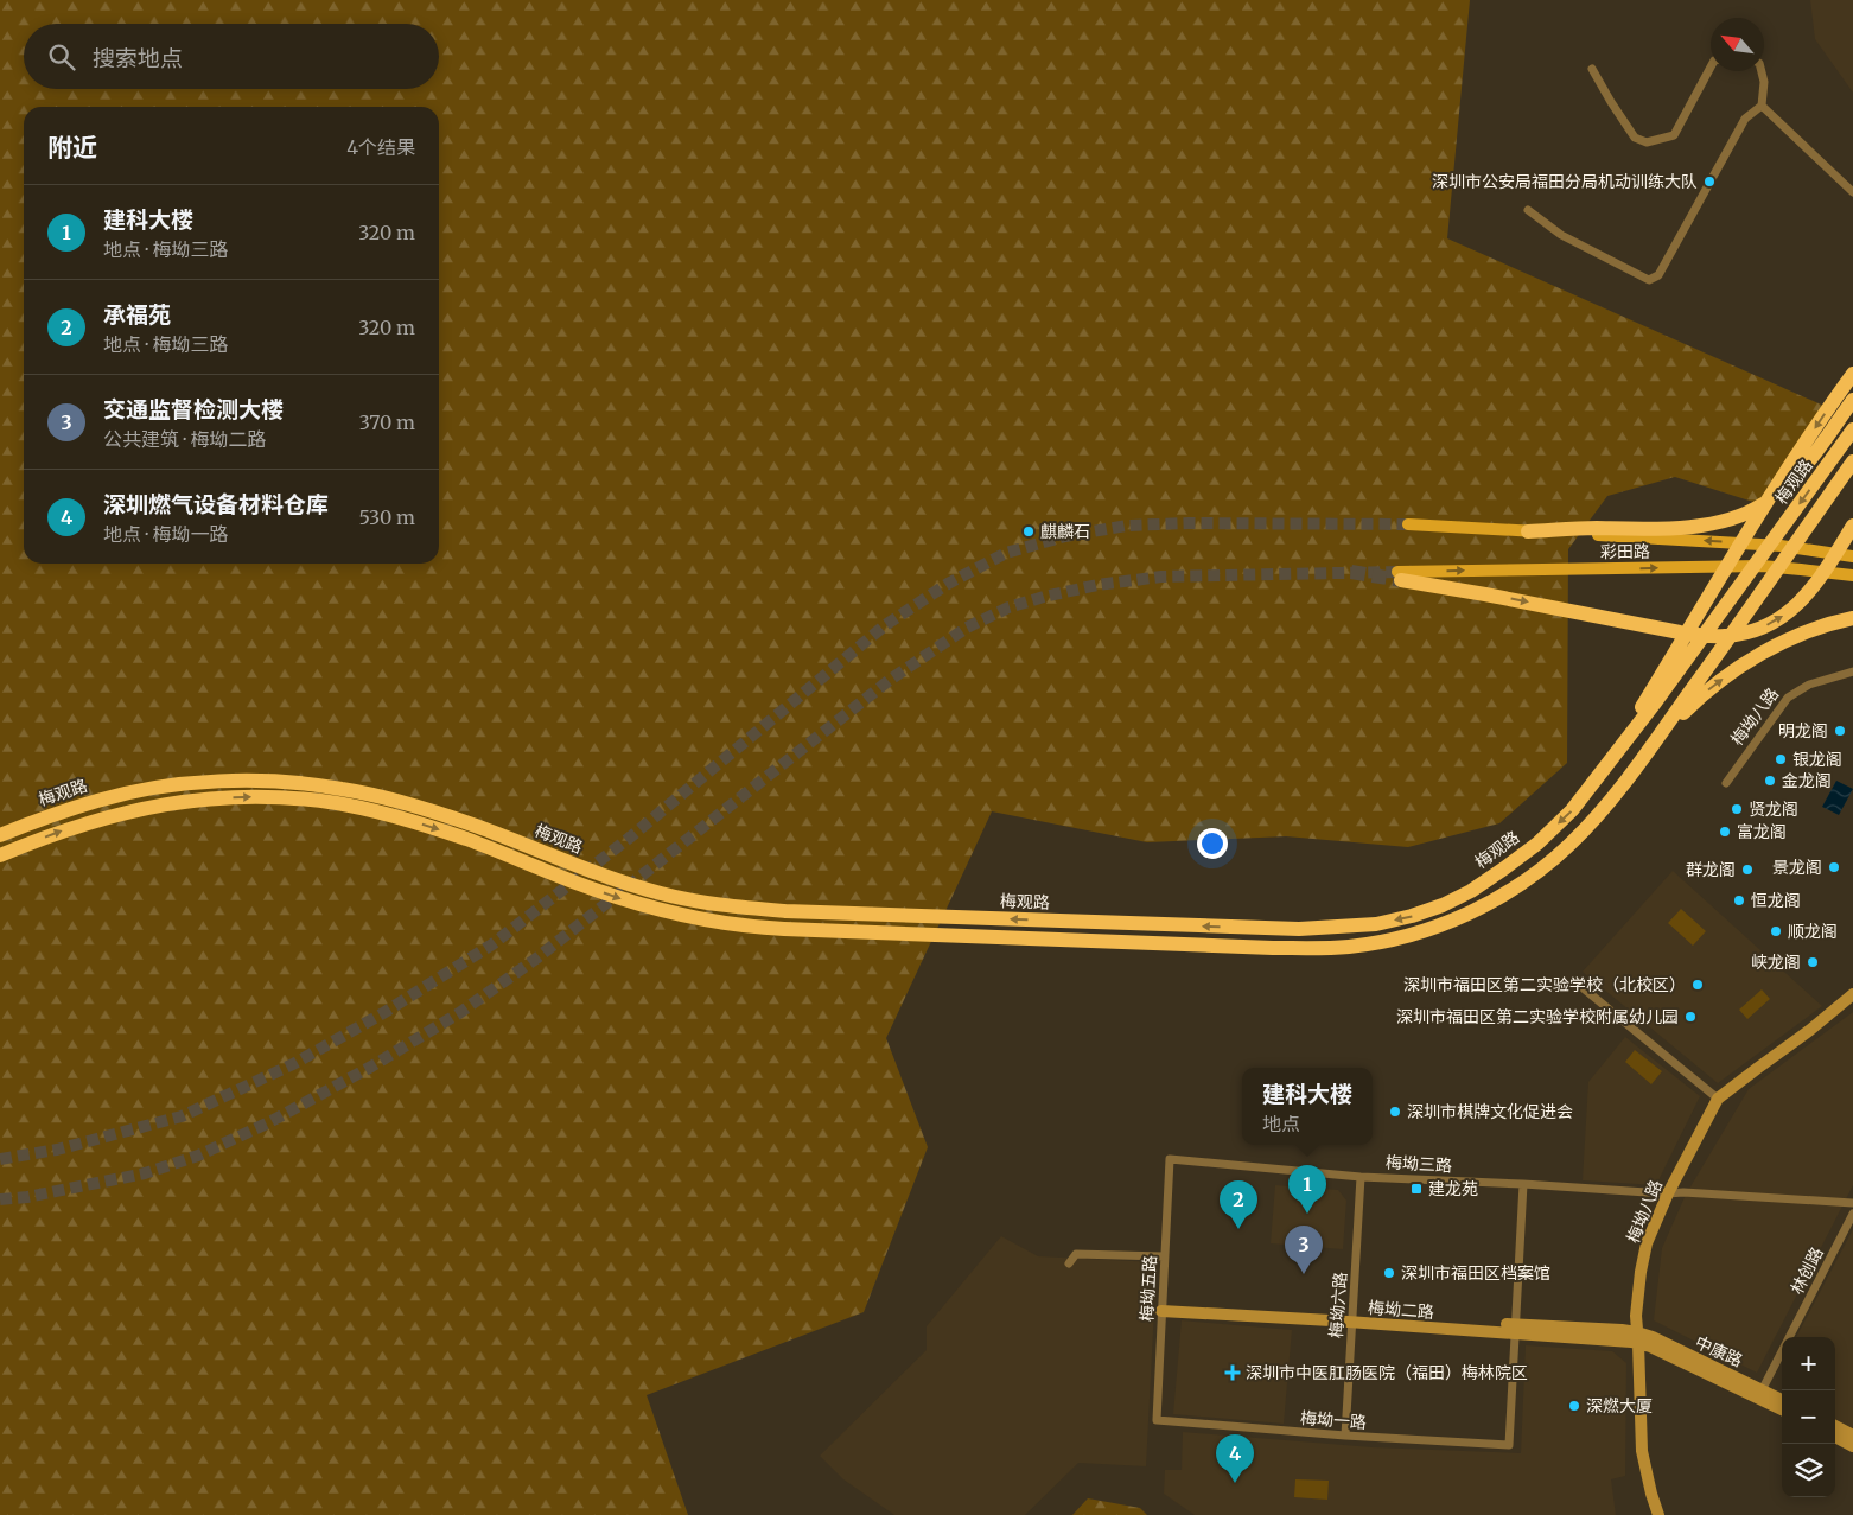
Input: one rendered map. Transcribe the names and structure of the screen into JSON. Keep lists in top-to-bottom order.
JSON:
{
  "streets": {
    "highway": ["梅观路"],
    "main road": ["彩田路"],
    "street": [
      "梅坳八路",
      "梅坳三路",
      "林创路",
      "梅坳五路",
      "梅坳六路",
      "梅坳二路",
      "中康路",
      "梅坳一路"
    ]
  },
  "crossings": [
    ["梅坳八路", "梅坳三路"],
    ["梅坳八路", "梅坳二路"],
    ["梅坳八路", "中康路"],
    ["梅坳三路", "梅坳五路"],
    ["梅坳三路", "梅坳六路"],
    ["林创路", "中康路"],
    ["梅坳五路", "梅坳二路"],
    ["梅坳五路", "梅坳一路"],
    ["梅坳六路", "梅坳二路"],
    ["梅坳六路", "梅坳一路"],
    ["梅坳二路", "中康路"],
    ["梅坳二路", "梅坳一路"]
  ],
  "places": {
    "other": [
      "深圳市公安局福田分局机动训练大队",
      "麒麟石",
      "明龙阁",
      "银龙阁",
      "金龙阁",
      "贤龙阁",
      "富龙阁",
      "景龙阁",
      "群龙阁",
      "恒龙阁",
      "顺龙阁",
      "峡龙阁",
      "深圳市福田区第二实验学校（北校区）",
      "深圳市福田区第二实验学校附属幼儿园",
      "深圳市棋牌文化促进会",
      "深圳市福田区档案馆",
      "深燃大厦"
    ],
    "transit": ["建龙苑"],
    "health": ["深圳市中医肛肠医院（福田）梅林院区"]
  },
  "north": "top left",
  "page": {
    "search": "搜索地点",
    "heading": ["附近", "4个结果"],
    "list": [
      {
        "mark": "1",
        "name": "建科大楼",
        "note": "地点 · 梅坳三路",
        "value": "320 m"
      },
      {
        "mark": "2",
        "name": "承福苑",
        "note": "地点 · 梅坳三路",
        "value": "320 m"
      },
      {
        "mark": "3",
        "name": "交通监督检测大楼",
        "note": "公共建筑 · 梅坳二路",
        "value": "370 m"
      },
      {
        "mark": "4",
        "name": "深圳燃气设备材料仓库",
        "note": "地点 · 梅坳一路",
        "value": "530 m"
      }
    ],
    "popup": ["建科大楼", "地点"],
    "pins": [
      "1",
      "2",
      "3",
      "4"
    ],
    "map_buttons": ["+", "−"]
  }
}
